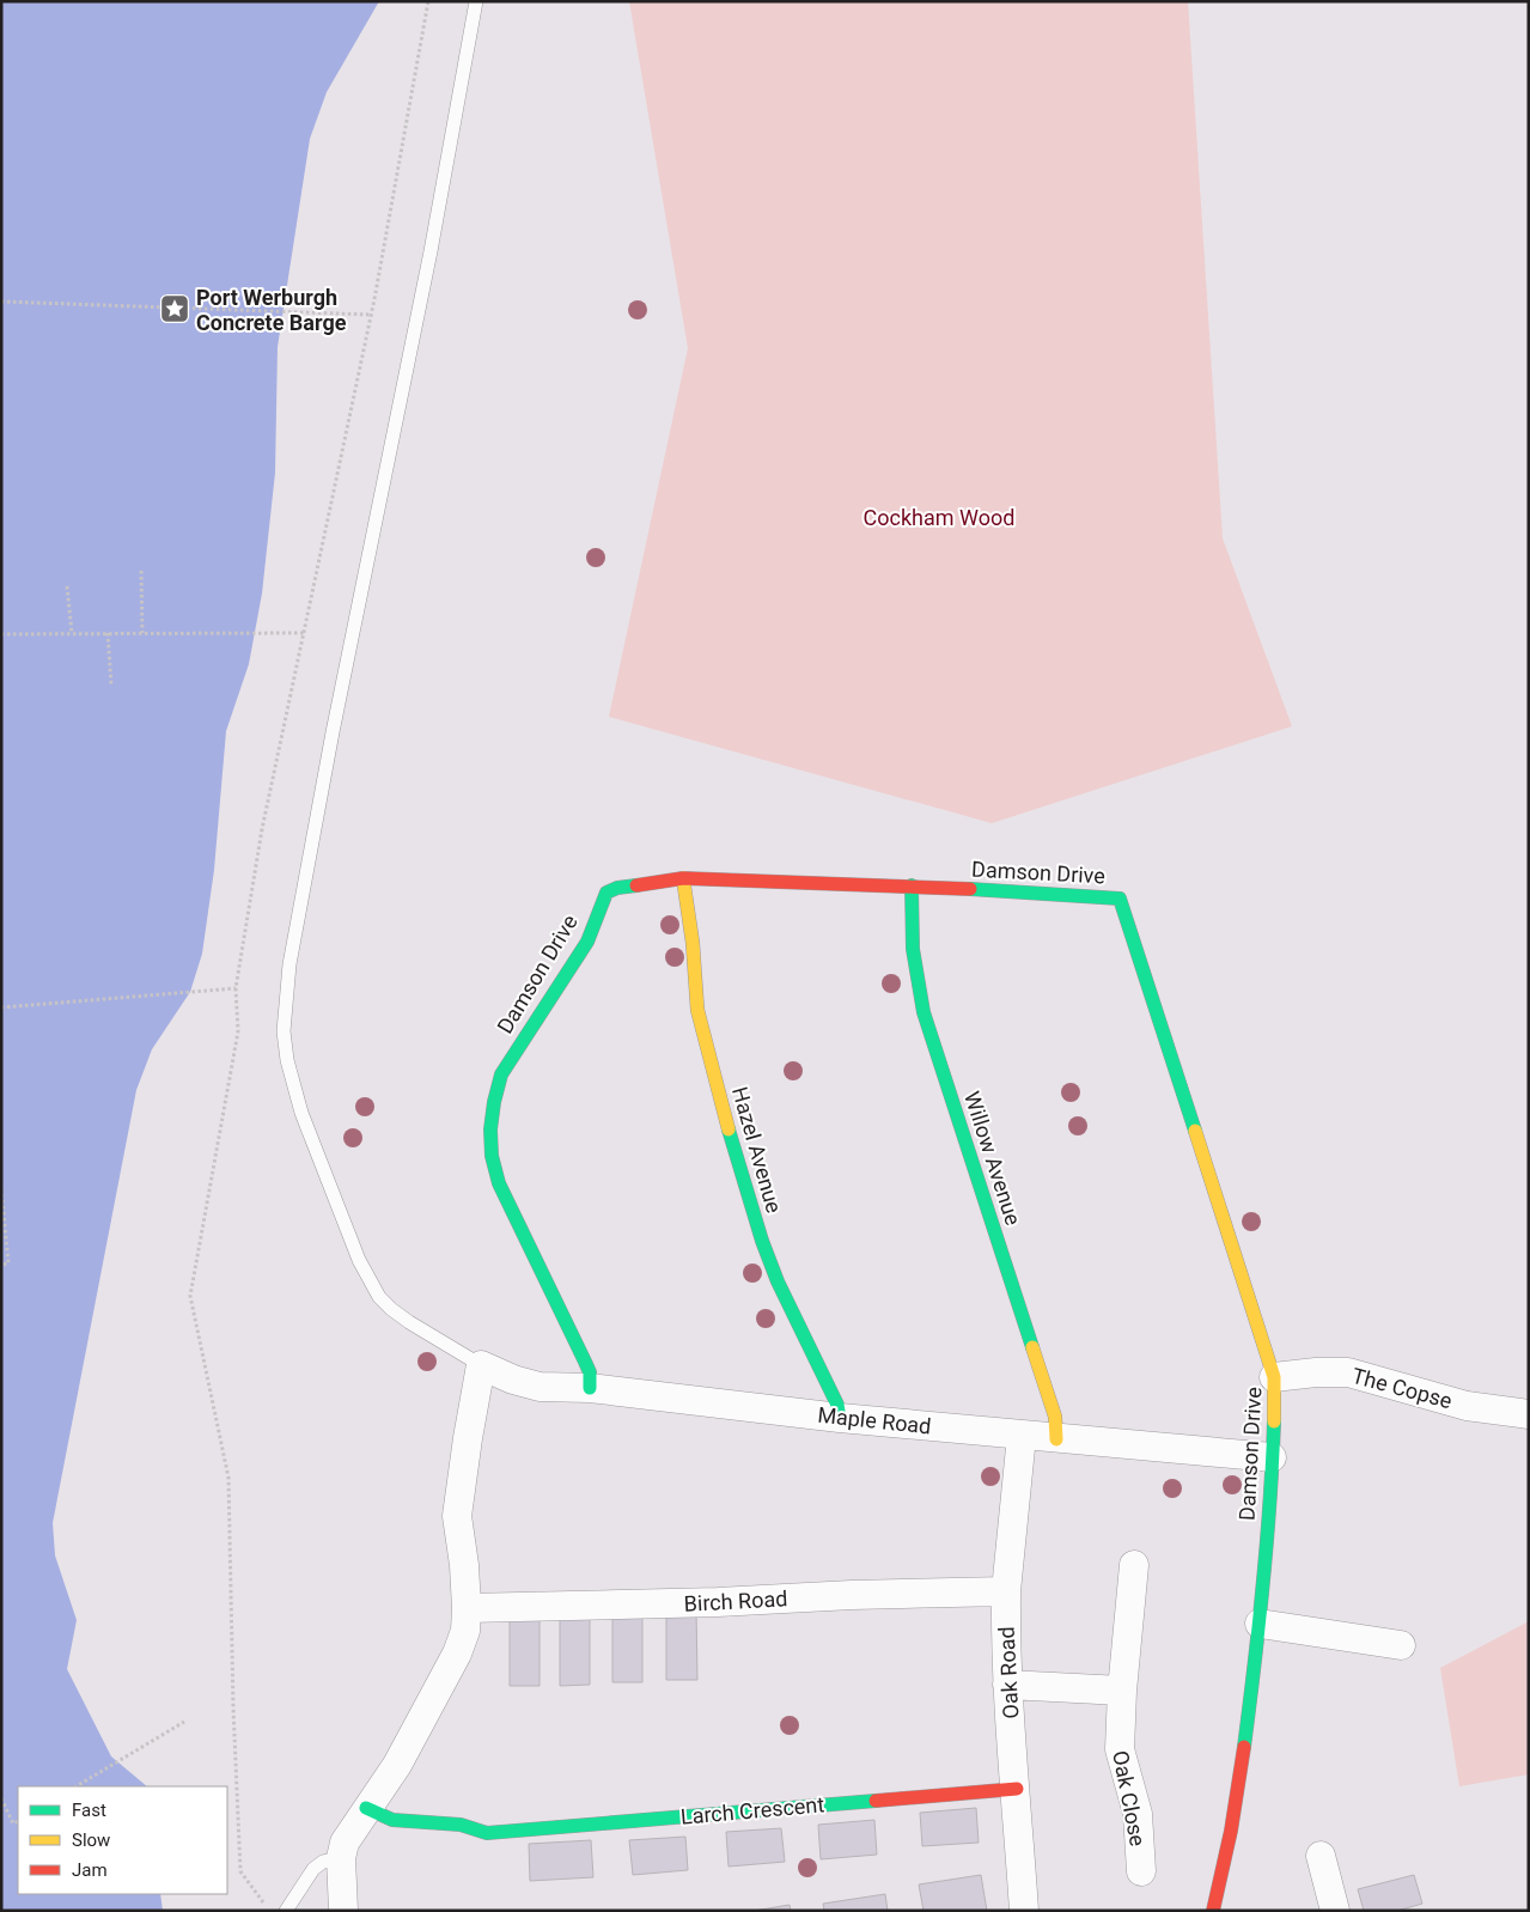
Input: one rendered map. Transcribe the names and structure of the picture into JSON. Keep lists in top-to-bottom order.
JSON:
{
  "streets": {
    "street": [
      "Damson Drive",
      "Hazel Avenue",
      "Willow Avenue",
      "The Copse",
      "Maple Road",
      "Birch Road",
      "Oak Road",
      "Oak Close",
      "Larch Crescent"
    ]
  },
  "crossings": [
    ["Damson Drive", "Hazel Avenue"],
    ["Damson Drive", "Willow Avenue"],
    ["Damson Drive", "The Copse"],
    ["Damson Drive", "Maple Road"],
    ["Hazel Avenue", "Maple Road"],
    ["Willow Avenue", "Maple Road"],
    ["Maple Road", "Oak Road"],
    ["Birch Road", "Oak Road"],
    ["Oak Road", "Larch Crescent"]
  ],
  "parks": ["Cockham Wood"],
  "places": {
    "place": ["Port Werburgh Concrete Barge"]
  },
  "legend": ["Fast", "Slow", "Jam"]
}
